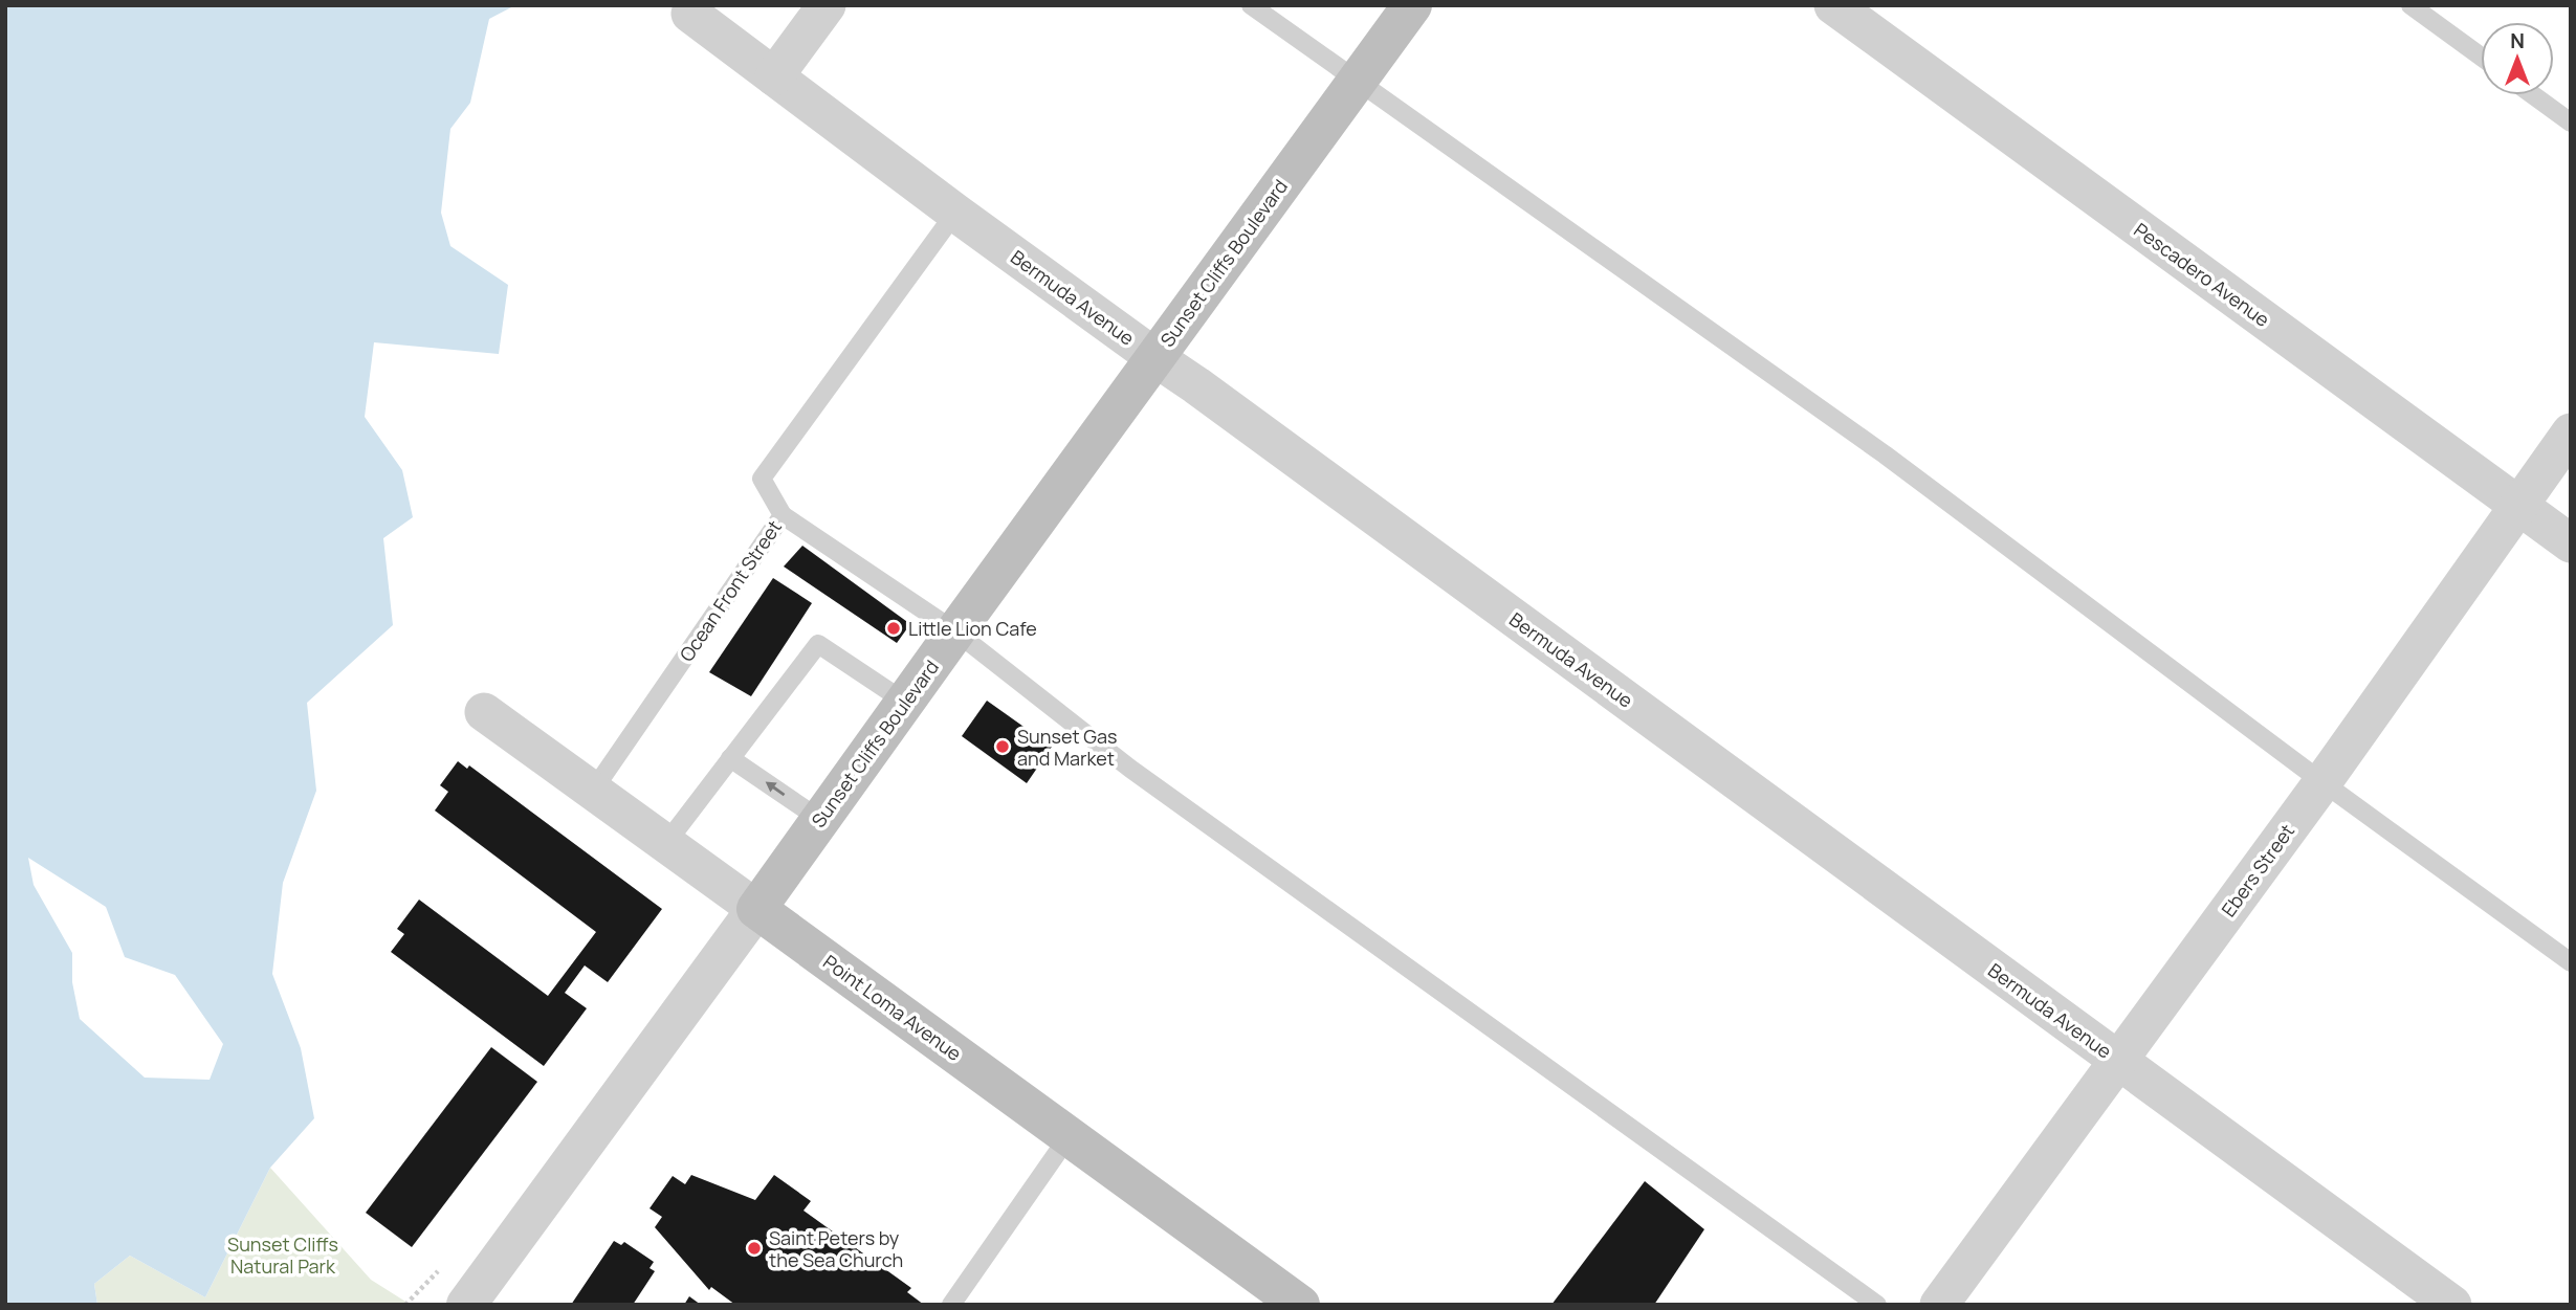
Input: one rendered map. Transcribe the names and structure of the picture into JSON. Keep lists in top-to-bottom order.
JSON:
{
  "streets": {
    "main road": ["Sunset Cliffs Boulevard", "Point Loma Avenue"],
    "street": ["Pescadero Avenue", "Bermuda Avenue", "Ebers Street"],
    "lane": ["Ocean Front Street"]
  },
  "crossings": [
    ["Sunset Cliffs Boulevard", "Bermuda Avenue"],
    ["Sunset Cliffs Boulevard", "Point Loma Avenue"],
    ["Pescadero Avenue", "Ebers Street"],
    ["Bermuda Avenue", "Ocean Front Street"],
    ["Bermuda Avenue", "Ebers Street"],
    ["Ocean Front Street", "Point Loma Avenue"]
  ],
  "parks": ["Sunset Cliffs Natural Park"],
  "places": ["Little Lion Cafe", "Sunset Gas and Market", "Saint Peters by the Sea Church"],
  "north": "top"
}
